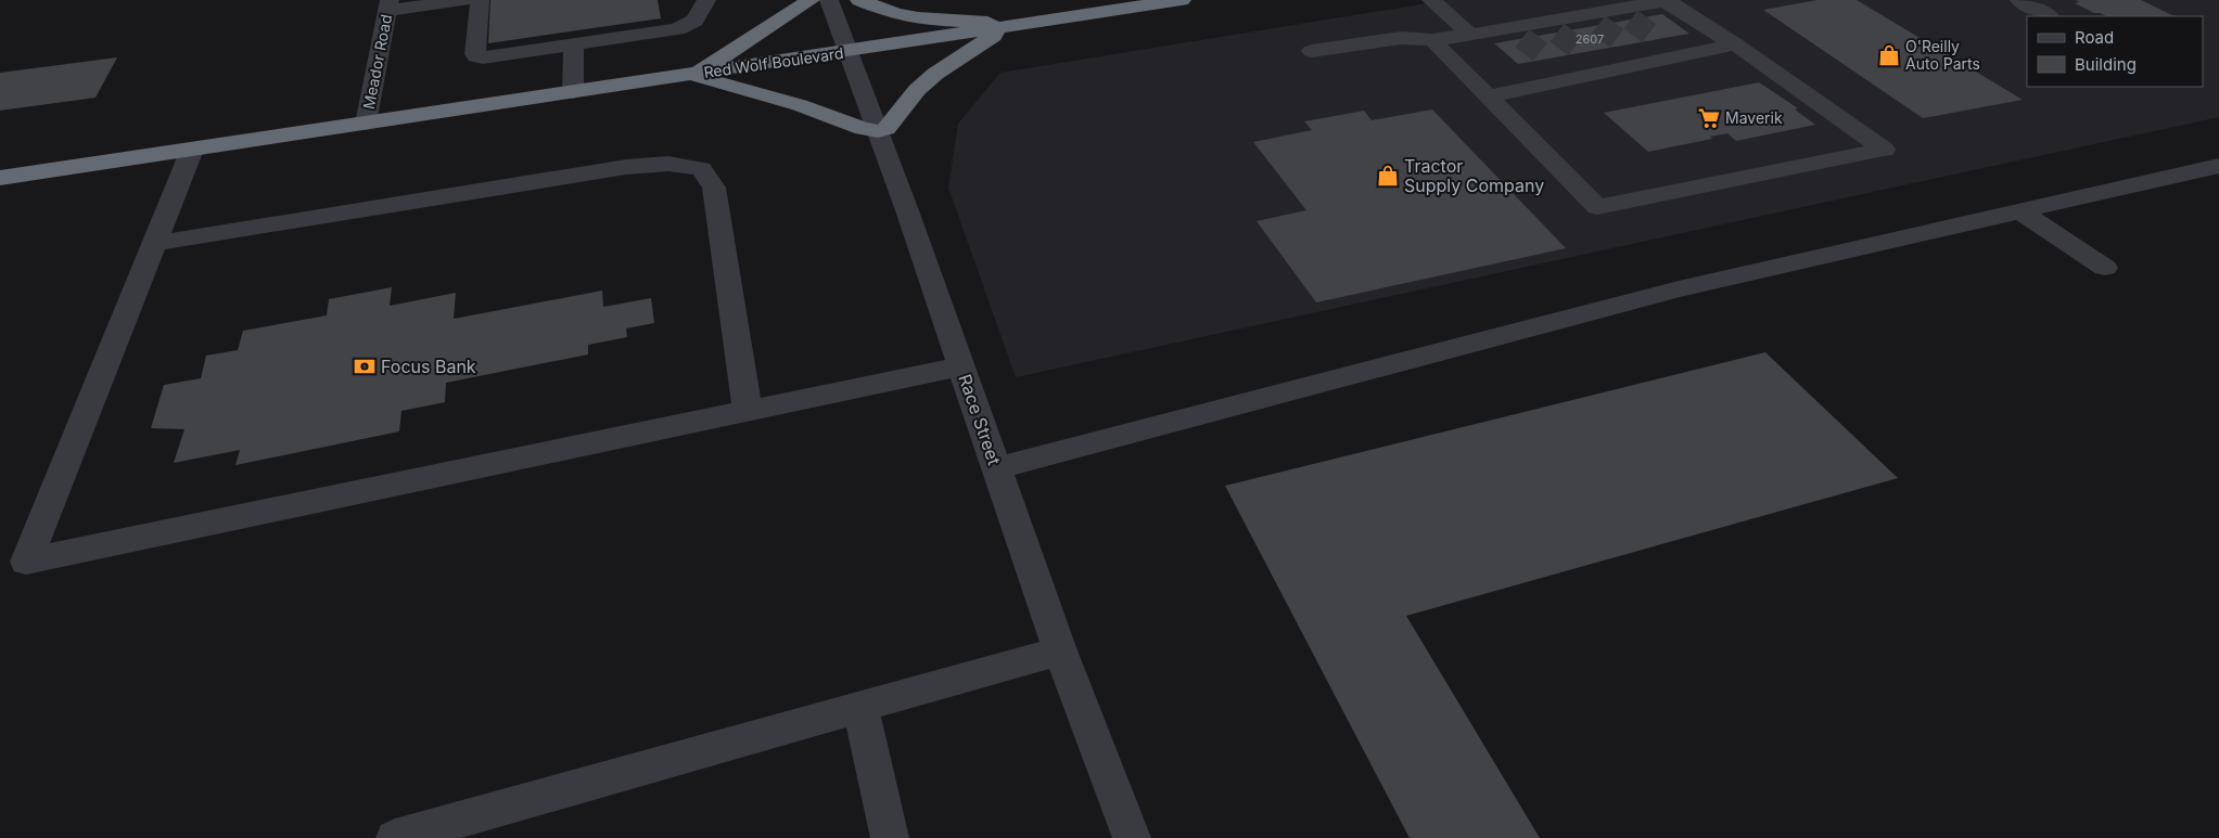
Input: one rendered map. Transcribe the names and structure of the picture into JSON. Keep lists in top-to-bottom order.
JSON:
{
  "streets": {
    "highway": ["Red Wolf Boulevard"],
    "street": ["Meador Road", "Race Street"]
  },
  "crossings": [
    ["Meador Road", "Red Wolf Boulevard"],
    ["Red Wolf Boulevard", "Race Street"]
  ],
  "places": {
    "shop": ["O'Reilly Auto Parts", "Tractor Supply Company"],
    "supermarket": ["Maverik"],
    "bank": ["Focus Bank"]
  },
  "house_numbers": ["2607"],
  "legend": ["Road", "Building"]
}
